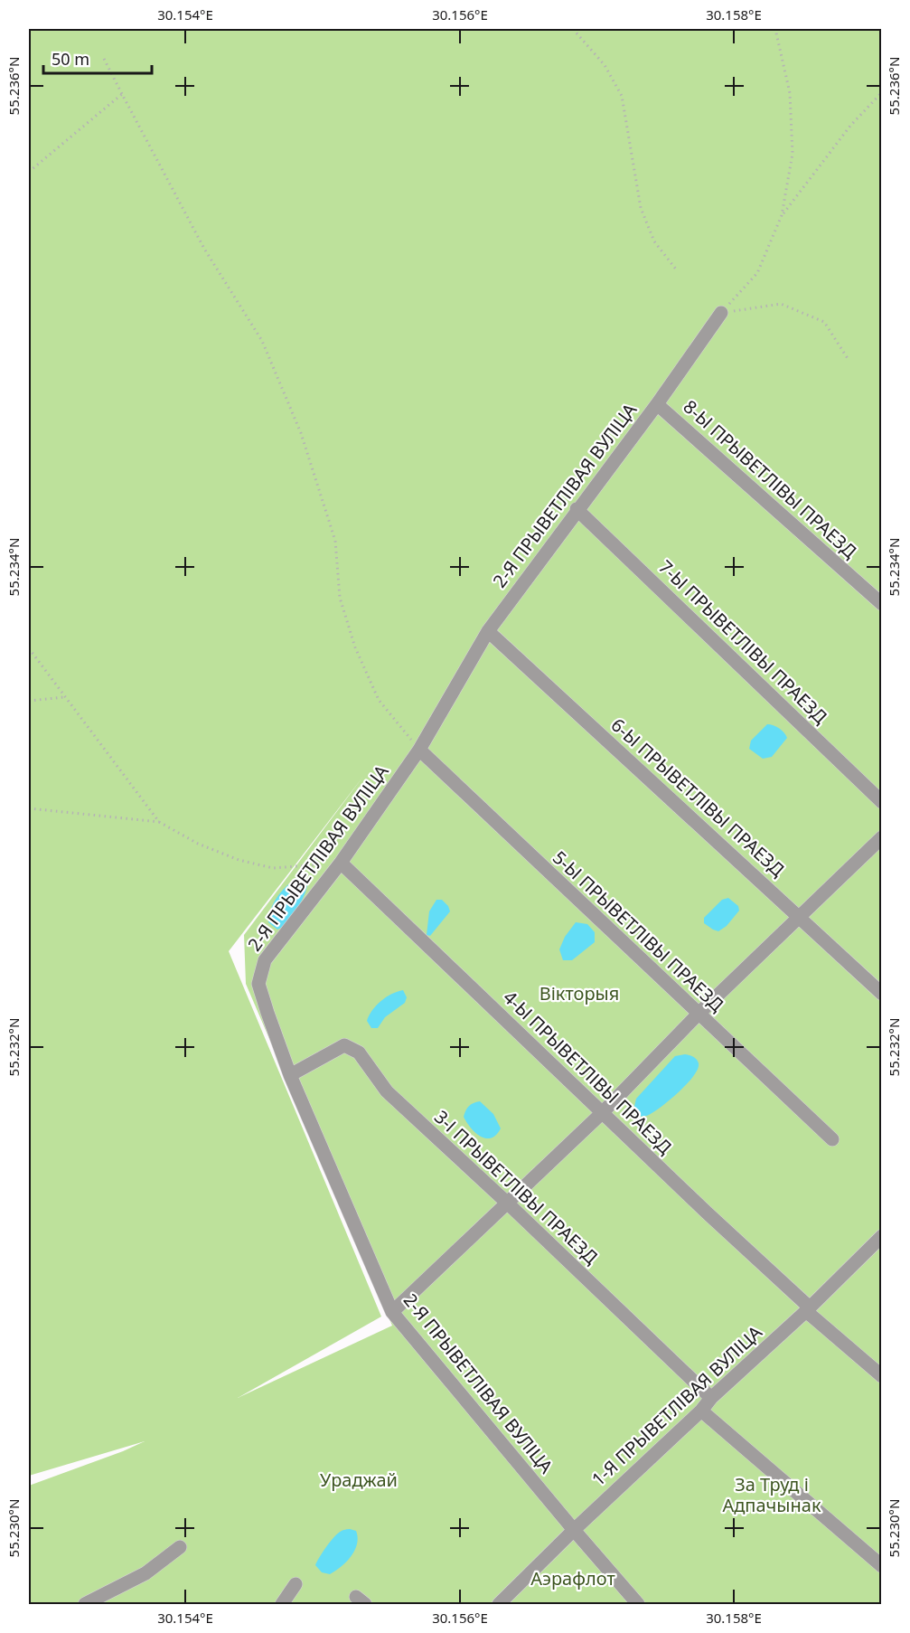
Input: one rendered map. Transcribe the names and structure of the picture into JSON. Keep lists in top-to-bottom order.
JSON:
{
  "streets": {
    "lane": [
      "8-Ы ПРЫВЕТЛІВЫ ПРАЕЗД",
      "2-Я ПРЫВЕТЛІВАЯ ВУЛІЦА",
      "7-Ы ПРЫВЕТЛІВЫ ПРАЕЗД",
      "6-Ы ПРЫВЕТЛІВЫ ПРАЕЗД",
      "5-Ы ПРЫВЕТЛІВЫ ПРАЕЗД",
      "4-Ы ПРЫВЕТЛІВЫ ПРАЕЗД",
      "3-І ПРЫВЕТЛІВЫ ПРАЕЗД",
      "1-Я ПРЫВЕТЛІВАЯ ВУЛІЦА"
    ]
  },
  "crossings": [
    ["8-Ы ПРЫВЕТЛІВЫ ПРАЕЗД", "2-Я ПРЫВЕТЛІВАЯ ВУЛІЦА"],
    ["2-Я ПРЫВЕТЛІВАЯ ВУЛІЦА", "7-Ы ПРЫВЕТЛІВЫ ПРАЕЗД"],
    ["2-Я ПРЫВЕТЛІВАЯ ВУЛІЦА", "6-Ы ПРЫВЕТЛІВЫ ПРАЕЗД"],
    ["2-Я ПРЫВЕТЛІВАЯ ВУЛІЦА", "5-Ы ПРЫВЕТЛІВЫ ПРАЕЗД"],
    ["2-Я ПРЫВЕТЛІВАЯ ВУЛІЦА", "4-Ы ПРЫВЕТЛІВЫ ПРАЕЗД"],
    ["2-Я ПРЫВЕТЛІВАЯ ВУЛІЦА", "3-І ПРЫВЕТЛІВЫ ПРАЕЗД"],
    ["2-Я ПРЫВЕТЛІВАЯ ВУЛІЦА", "1-Я ПРЫВЕТЛІВАЯ ВУЛІЦА"],
    ["4-Ы ПРЫВЕТЛІВЫ ПРАЕЗД", "1-Я ПРЫВЕТЛІВАЯ ВУЛІЦА"],
    ["3-І ПРЫВЕТЛІВЫ ПРАЕЗД", "1-Я ПРЫВЕТЛІВАЯ ВУЛІЦА"]
  ],
  "parks": [
    "Вікторыя",
    "Ураджай",
    "За Труд і Адпачынак",
    "Аэрафлот"
  ],
  "scale_bar": "50 m",
  "coordinates": [
    "30.154°E",
    "30.156°E",
    "30.158°E",
    "55.236°N",
    "55.234°N",
    "55.232°N",
    "55.230°N"
  ]
}
